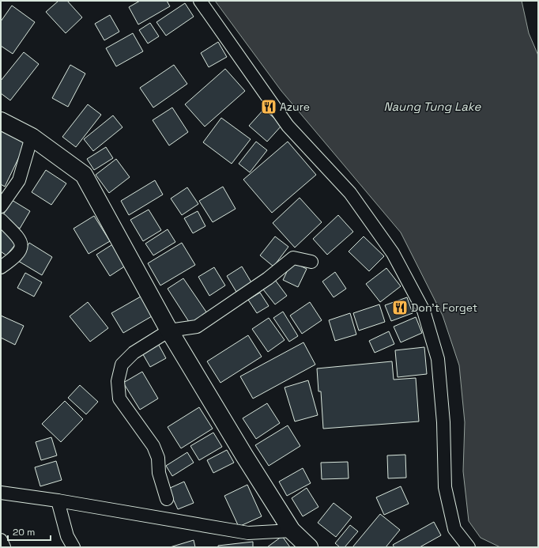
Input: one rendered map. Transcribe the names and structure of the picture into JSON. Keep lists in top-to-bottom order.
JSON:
{
  "water": ["Naung Tung Lake"],
  "places": {
    "restaurant": ["Azure", "Don't Forget"]
  },
  "scale_bar": "20 m"
}
